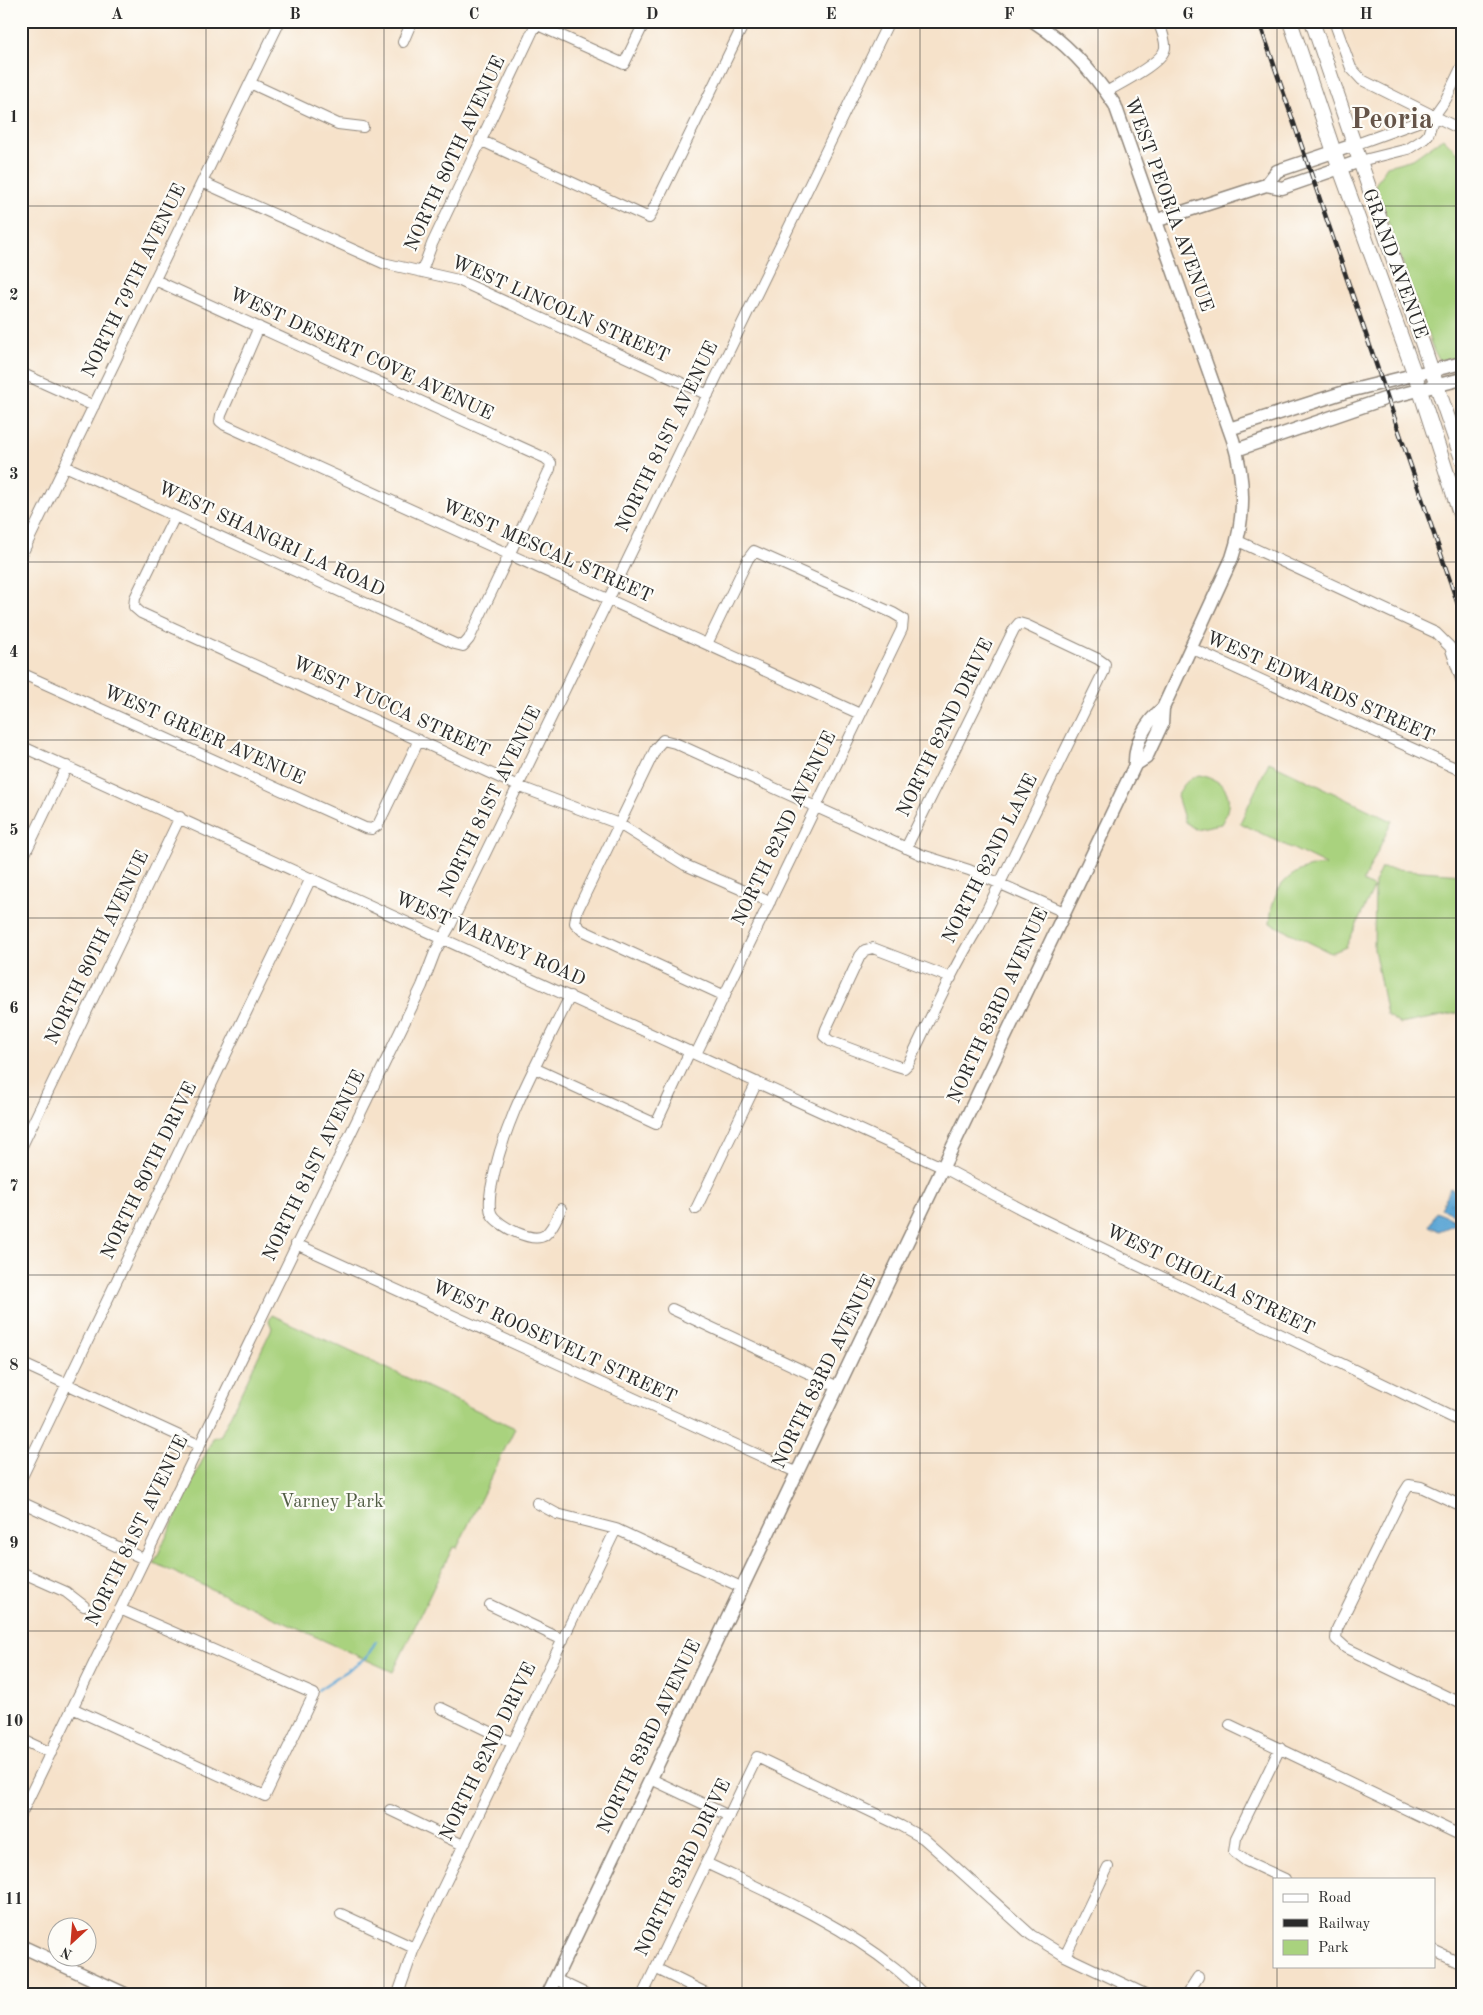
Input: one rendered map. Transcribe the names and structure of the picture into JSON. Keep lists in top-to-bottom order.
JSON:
{
  "streets": {
    "highway": ["GRAND AVENUE"],
    "main road": ["WEST PEORIA AVENUE", "NORTH 83RD AVENUE"],
    "street": [
      "NORTH 80TH AVENUE",
      "NORTH 79TH AVENUE",
      "WEST LINCOLN STREET",
      "WEST DESERT COVE AVENUE",
      "NORTH 81ST AVENUE",
      "WEST SHANGRI LA ROAD",
      "WEST MESCAL STREET",
      "WEST EDWARDS STREET",
      "WEST YUCCA STREET",
      "NORTH 82ND DRIVE",
      "WEST GREER AVENUE",
      "NORTH 82ND AVENUE",
      "NORTH 82ND LANE",
      "WEST VARNEY ROAD",
      "NORTH 80TH DRIVE",
      "WEST CHOLLA STREET",
      "WEST ROOSEVELT STREET",
      "NORTH 83RD DRIVE"
    ]
  },
  "crossings": [
    ["NORTH 80TH AVENUE", "WEST LINCOLN STREET"],
    ["NORTH 80TH AVENUE", "WEST VARNEY ROAD"],
    ["WEST PEORIA AVENUE", "NORTH 83RD AVENUE"],
    ["NORTH 79TH AVENUE", "WEST LINCOLN STREET"],
    ["NORTH 79TH AVENUE", "WEST DESERT COVE AVENUE"],
    ["NORTH 79TH AVENUE", "WEST SHANGRI LA ROAD"],
    ["WEST LINCOLN STREET", "NORTH 81ST AVENUE"],
    ["WEST DESERT COVE AVENUE", "WEST SHANGRI LA ROAD"],
    ["WEST DESERT COVE AVENUE", "WEST MESCAL STREET"],
    ["NORTH 81ST AVENUE", "WEST MESCAL STREET"],
    ["NORTH 81ST AVENUE", "WEST YUCCA STREET"],
    ["NORTH 81ST AVENUE", "WEST VARNEY ROAD"],
    ["NORTH 81ST AVENUE", "WEST ROOSEVELT STREET"],
    ["WEST SHANGRI LA ROAD", "WEST MESCAL STREET"],
    ["WEST SHANGRI LA ROAD", "WEST YUCCA STREET"],
    ["WEST MESCAL STREET", "NORTH 82ND AVENUE"],
    ["WEST EDWARDS STREET", "NORTH 83RD AVENUE"],
    ["WEST YUCCA STREET", "WEST GREER AVENUE"],
    ["WEST YUCCA STREET", "NORTH 82ND AVENUE"],
    ["NORTH 82ND DRIVE", "NORTH 82ND LANE"],
    ["NORTH 82ND AVENUE", "WEST VARNEY ROAD"],
    ["WEST VARNEY ROAD", "NORTH 83RD AVENUE"],
    ["WEST VARNEY ROAD", "NORTH 80TH DRIVE"],
    ["WEST VARNEY ROAD", "WEST CHOLLA STREET"],
    ["NORTH 83RD AVENUE", "WEST CHOLLA STREET"],
    ["NORTH 83RD AVENUE", "WEST ROOSEVELT STREET"]
  ],
  "districts": ["Peoria"],
  "parks": ["Varney Park"],
  "legend": ["Road", "Railway", "Park"],
  "north": "bottom left",
  "grid": {
    "columns": [
      "A",
      "B",
      "C",
      "D",
      "E",
      "F",
      "G",
      "H"
    ],
    "rows": [
      "1",
      "2",
      "3",
      "4",
      "5",
      "6",
      "7",
      "8",
      "9",
      "10",
      "11"
    ]
  }
}
